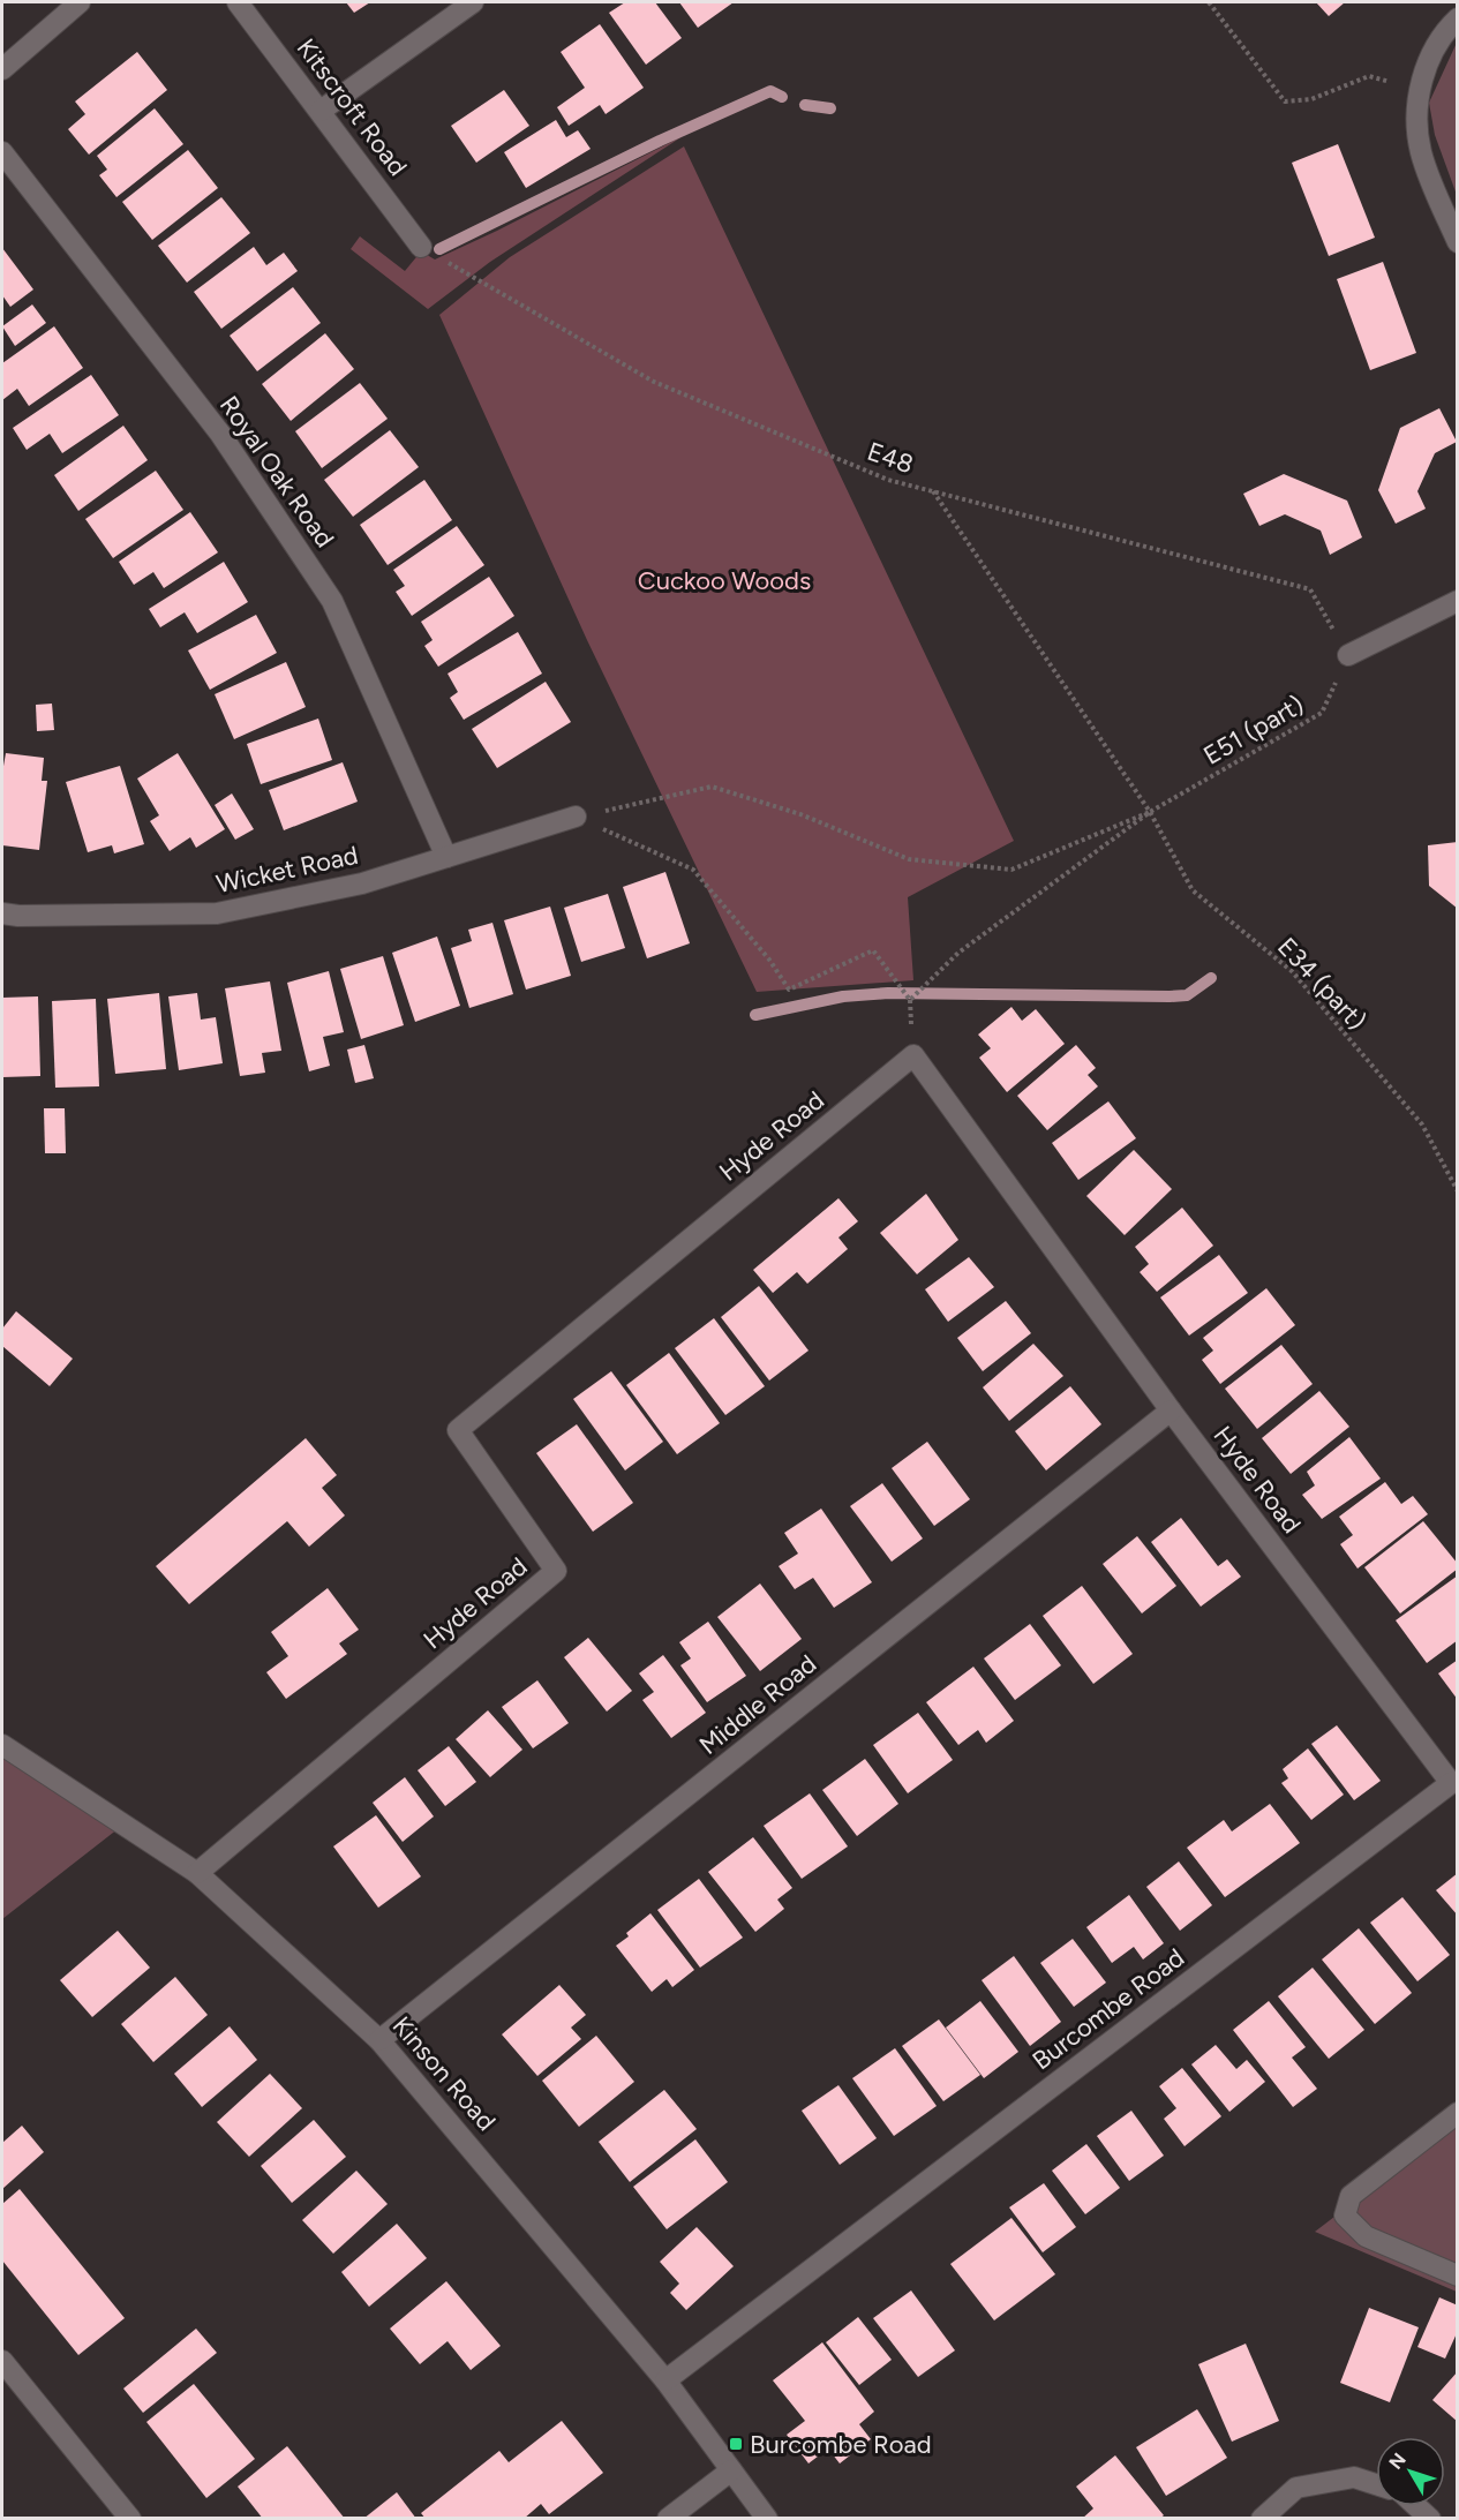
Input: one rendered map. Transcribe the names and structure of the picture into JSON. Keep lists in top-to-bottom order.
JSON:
{
  "streets": {
    "street": [
      "Kitscroft Road",
      "Royal Oak Road",
      "Wicket Road",
      "Hyde Road",
      "Middle Road",
      "Burcombe Road",
      "Kinson Road"
    ],
    "path": ["E48", "E51 (part)", "E34 (part)"]
  },
  "crossings": [
    ["Kitscroft Road", "E48"],
    ["E48", "E51 (part)"],
    ["E48", "E34 (part)"],
    ["Royal Oak Road", "Wicket Road"],
    ["E51 (part)", "E34 (part)"],
    ["Hyde Road", "Middle Road"],
    ["Hyde Road", "Burcombe Road"],
    ["Hyde Road", "Kinson Road"],
    ["Middle Road", "Kinson Road"],
    ["Burcombe Road", "Kinson Road"]
  ],
  "parks": ["Cuckoo Woods"],
  "places": {
    "transit": ["Burcombe Road"]
  },
  "north": "top left"
}
